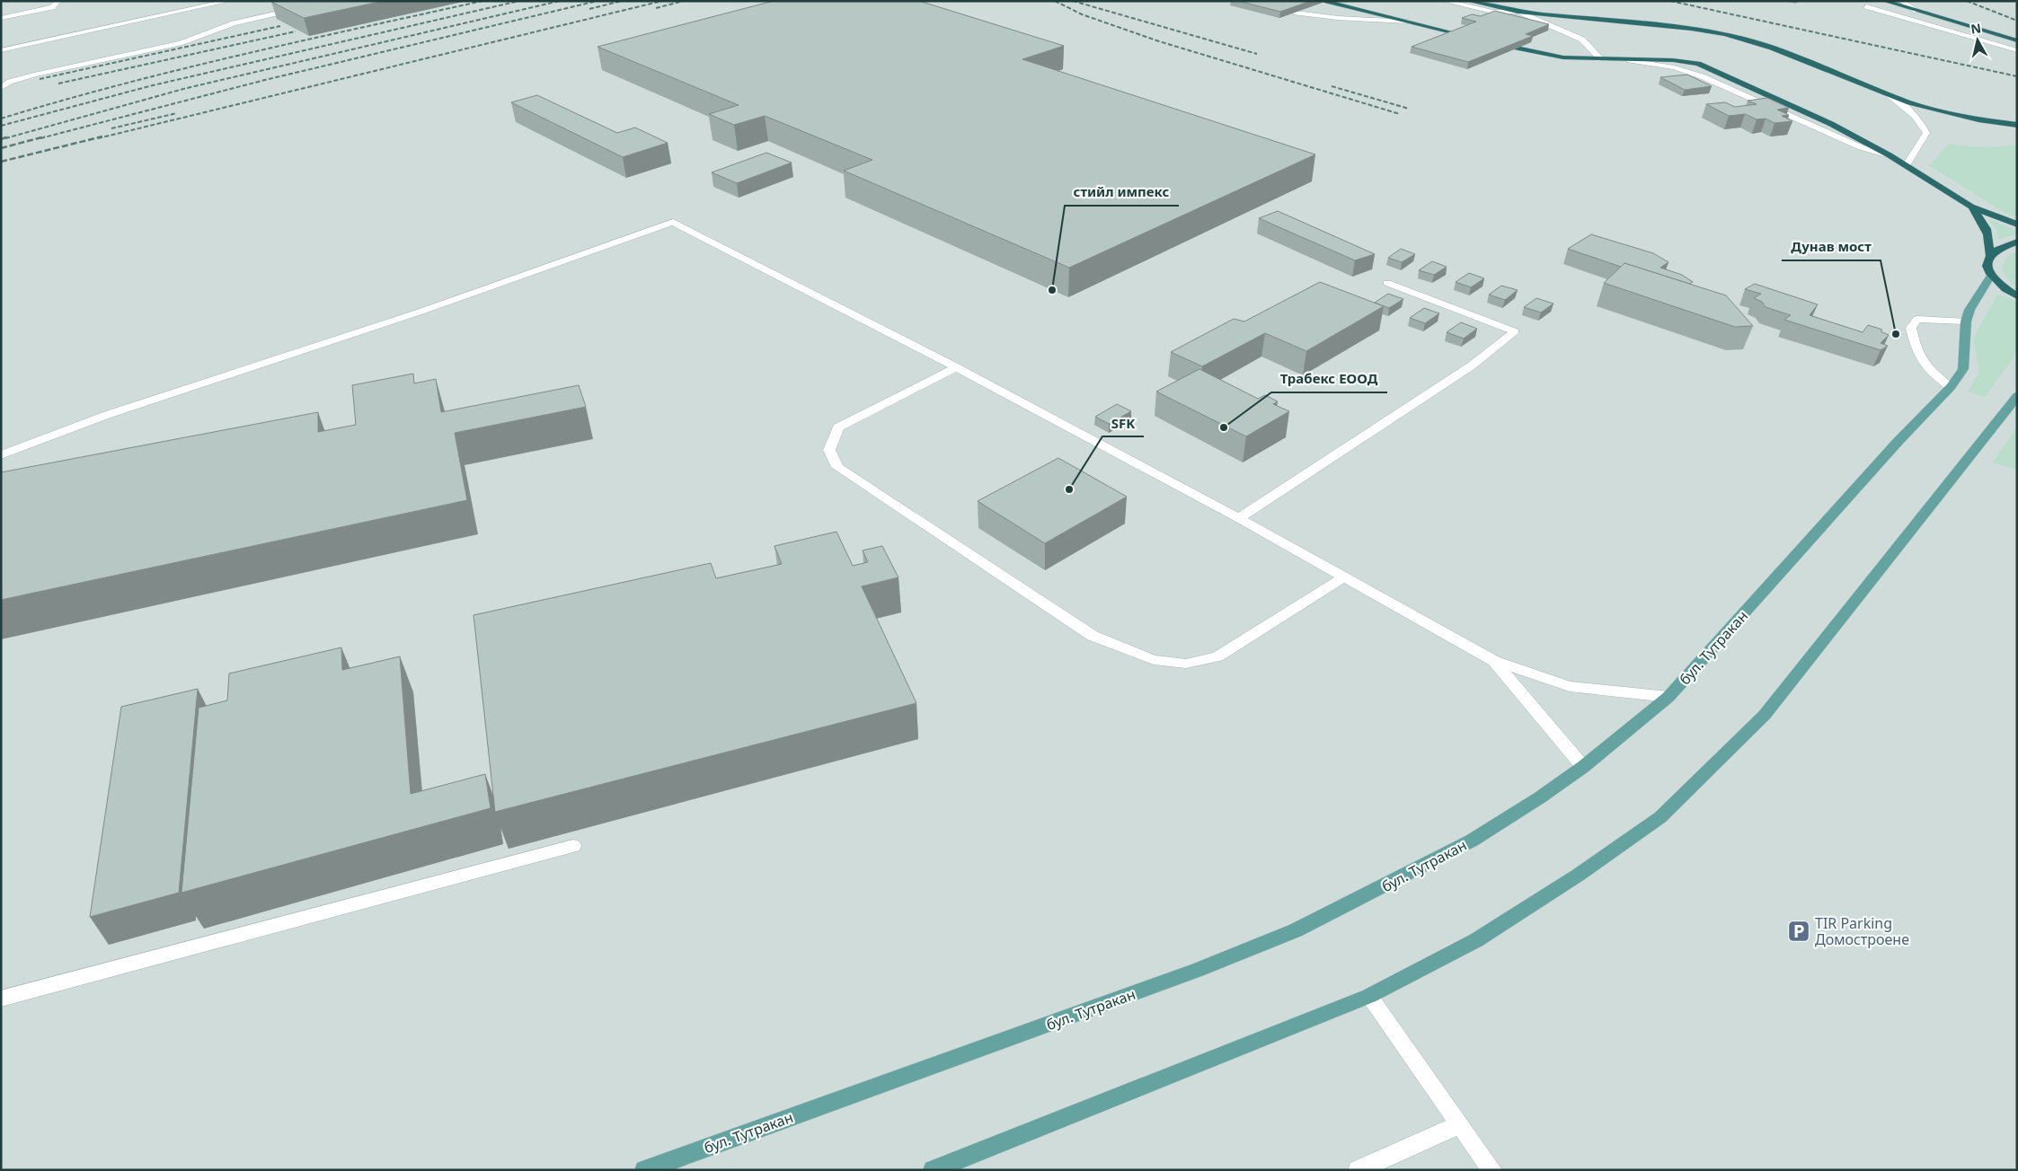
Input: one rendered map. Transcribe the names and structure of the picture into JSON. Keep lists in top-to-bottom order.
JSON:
{
  "streets": {
    "main road": ["бул. Тутракан"]
  },
  "places": {
    "other": [
      "стийл импекс",
      "Дунав мост",
      "Трабекс ЕООД",
      "SFK"
    ],
    "parking": ["TIR Parking Домостроене"]
  },
  "north": "top"
}
